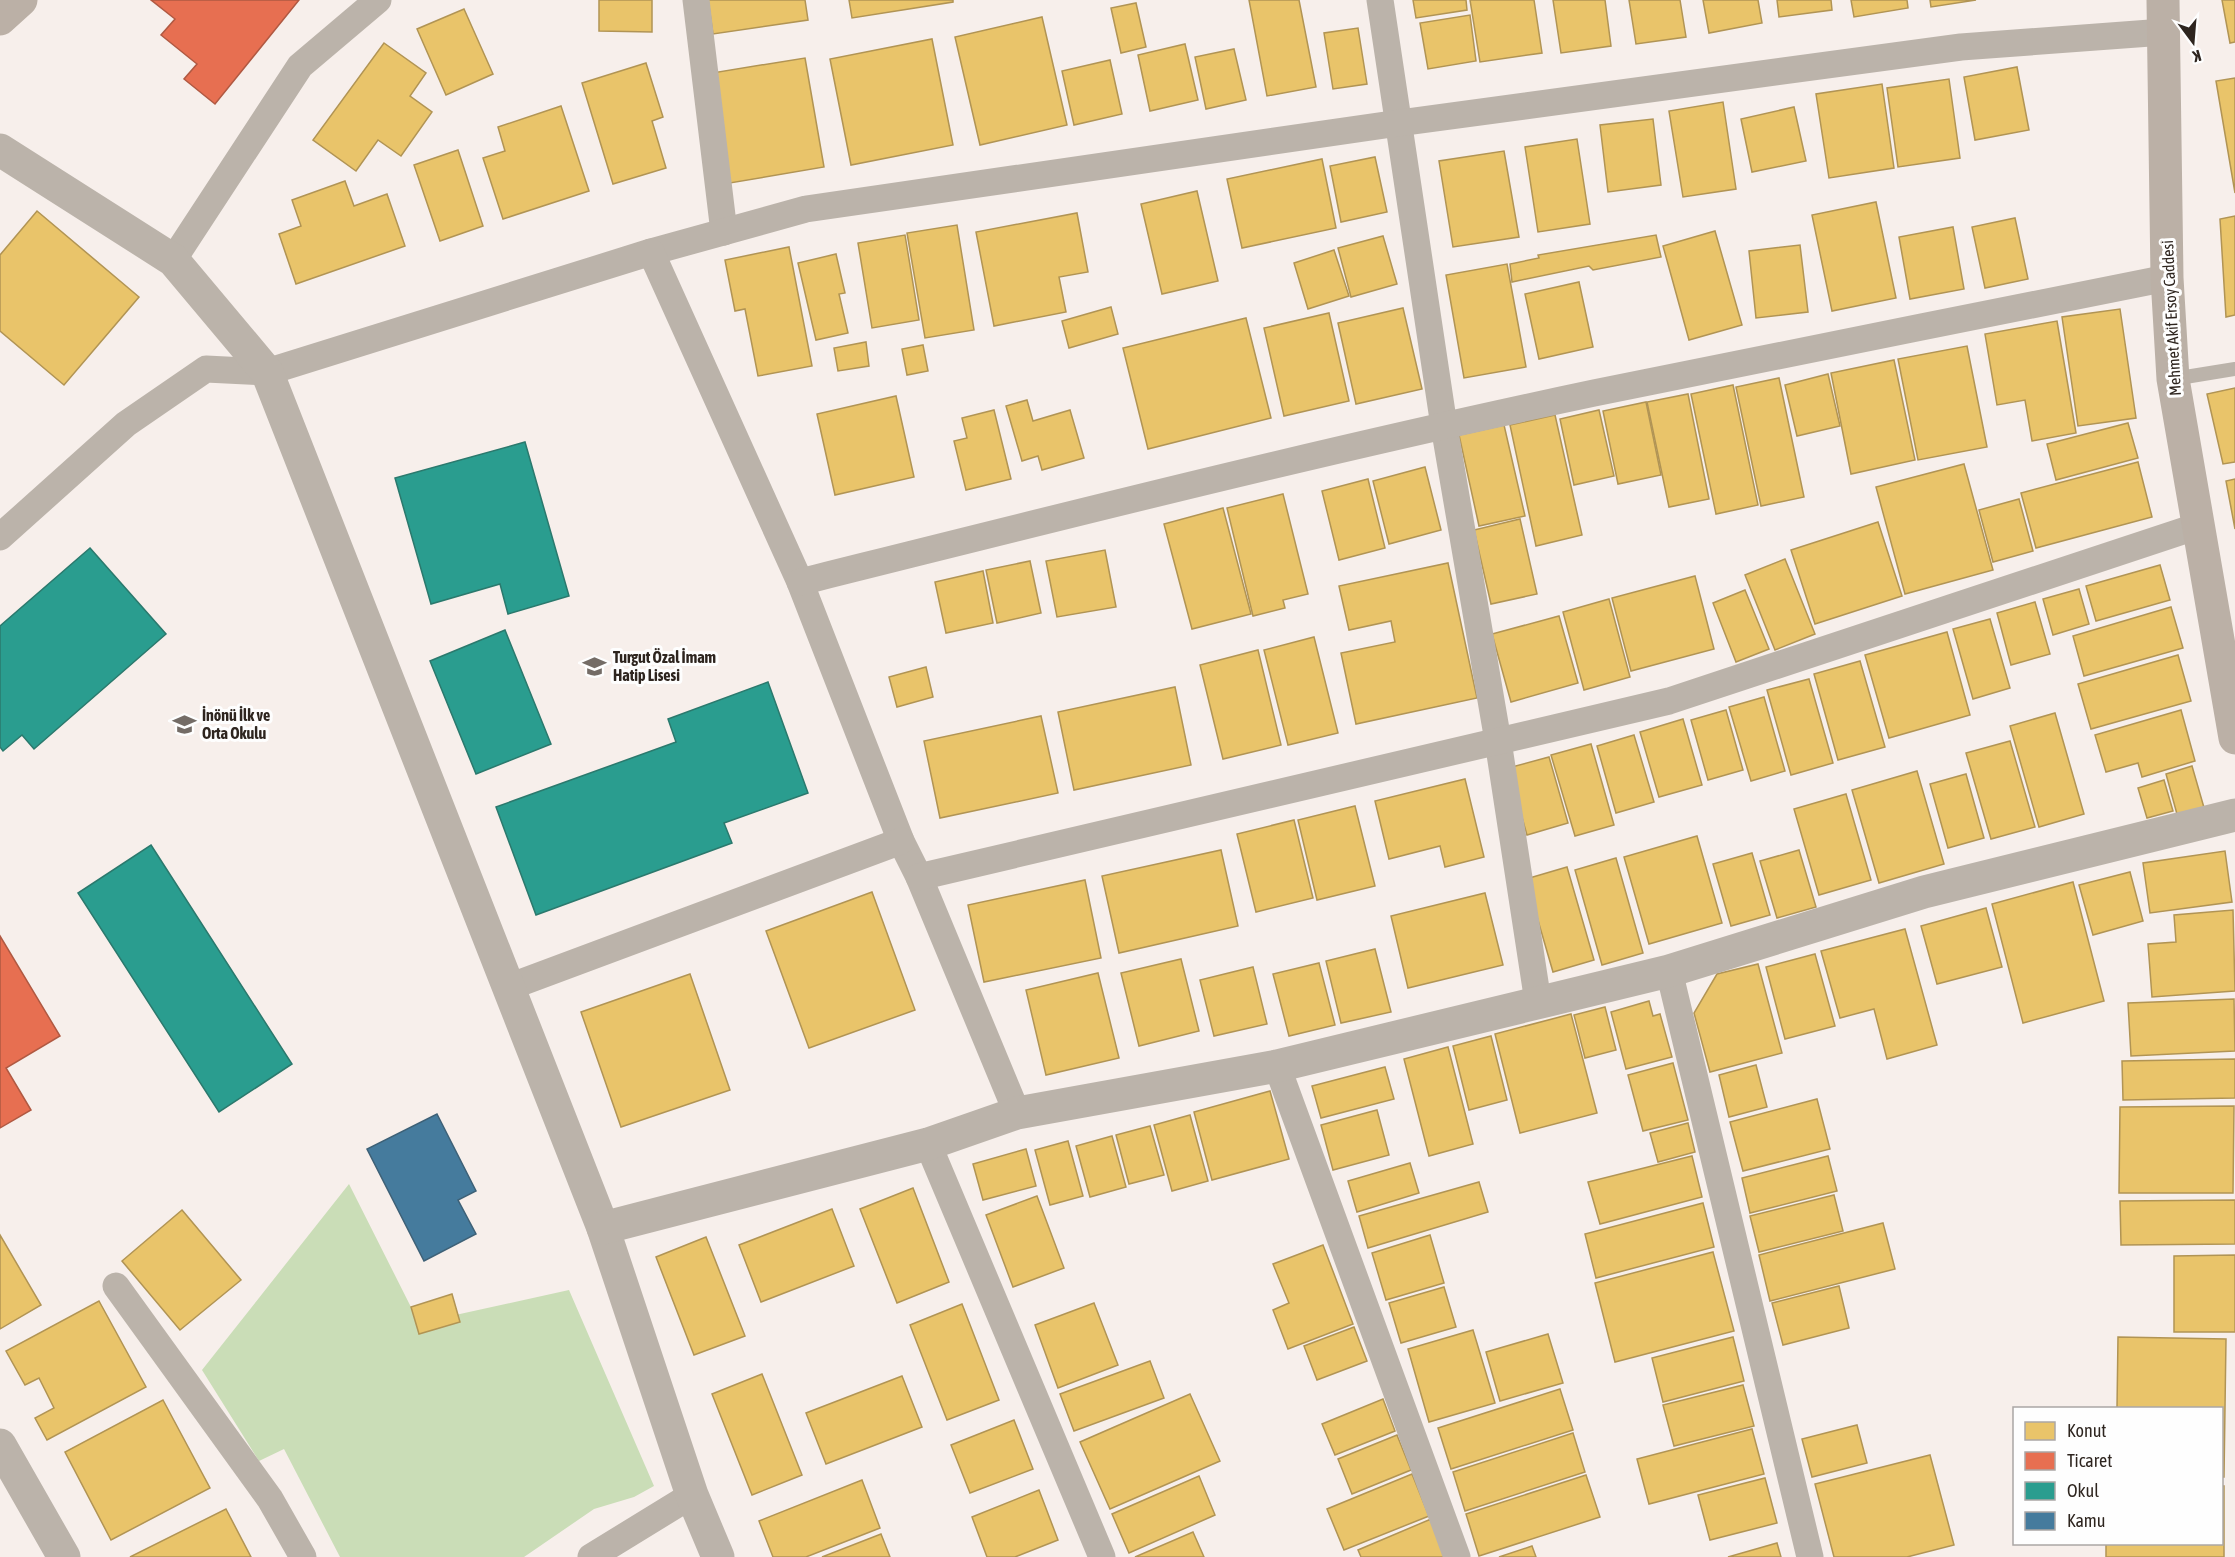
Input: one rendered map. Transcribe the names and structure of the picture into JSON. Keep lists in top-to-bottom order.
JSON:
{
  "streets": {
    "main road": ["Mehmet Akif Ersoy Caddesi"]
  },
  "places": {
    "school or university": ["Turgut Özal İmam Hatip Lisesi", "İnönü İlk ve Orta Okulu"]
  },
  "legend": [
    "Konut",
    "Ticaret",
    "Okul",
    "Kamu"
  ],
  "north": "bottom"
}
